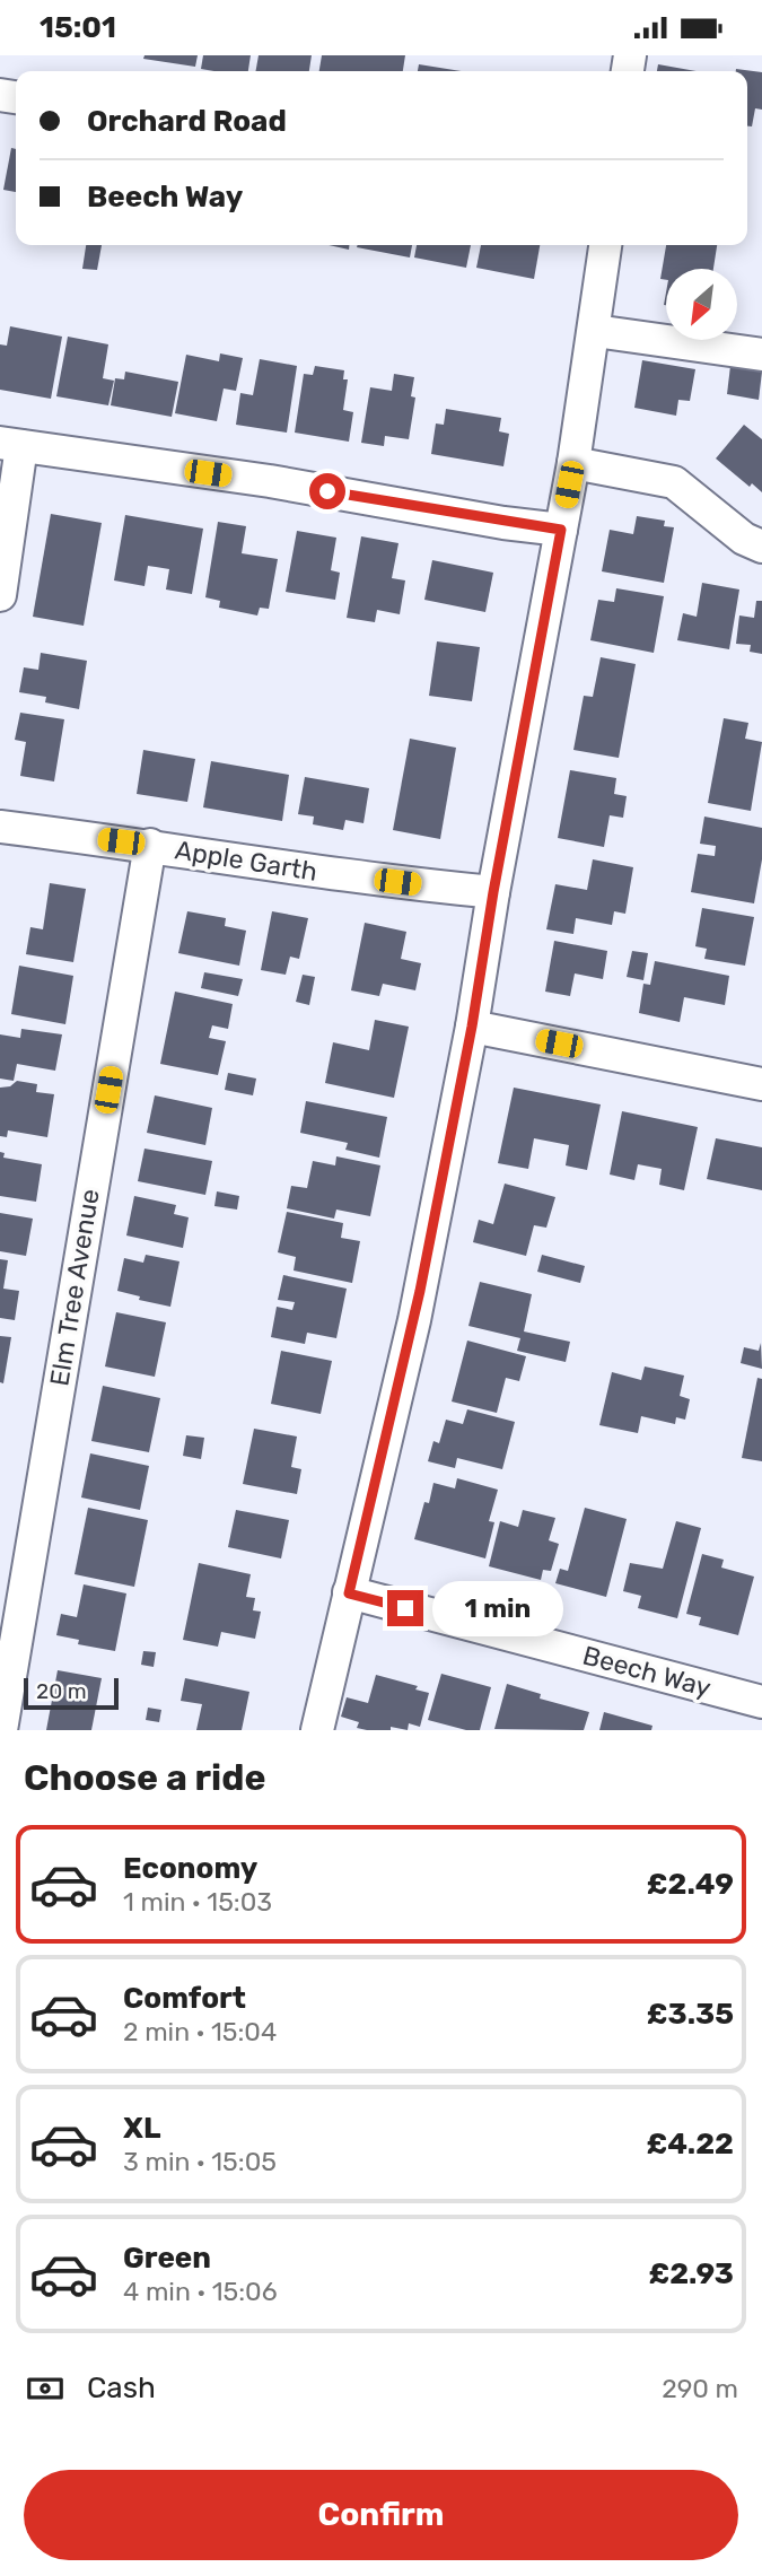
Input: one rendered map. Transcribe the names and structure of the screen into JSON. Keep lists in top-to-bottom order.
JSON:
{
  "streets": {
    "street": ["Apple Garth", "Elm Tree Avenue", "Beech Way"]
  },
  "crossings": [
    ["Apple Garth", "Elm Tree Avenue"]
  ],
  "scale_bar": "20 m",
  "north": "bottom left",
  "page": {
    "status": "15:01",
    "banner": ["Orchard Road", "Beech Way"],
    "bubble": "1 min",
    "scale": "20 m",
    "heading": "Choose a ride",
    "list": [
      {
        "name": "Economy",
        "note": "1 min · 15:03",
        "value": "£2.49"
      },
      {
        "name": "Comfort",
        "note": "2 min · 15:04",
        "value": "£3.35"
      },
      {
        "name": "XL",
        "note": "3 min · 15:05",
        "value": "£4.22"
      },
      {
        "name": "Green",
        "note": "4 min · 15:06",
        "value": "£2.93"
      }
    ],
    "pay": ["Cash", "290 m"],
    "buttons": "Confirm"
  }
}
